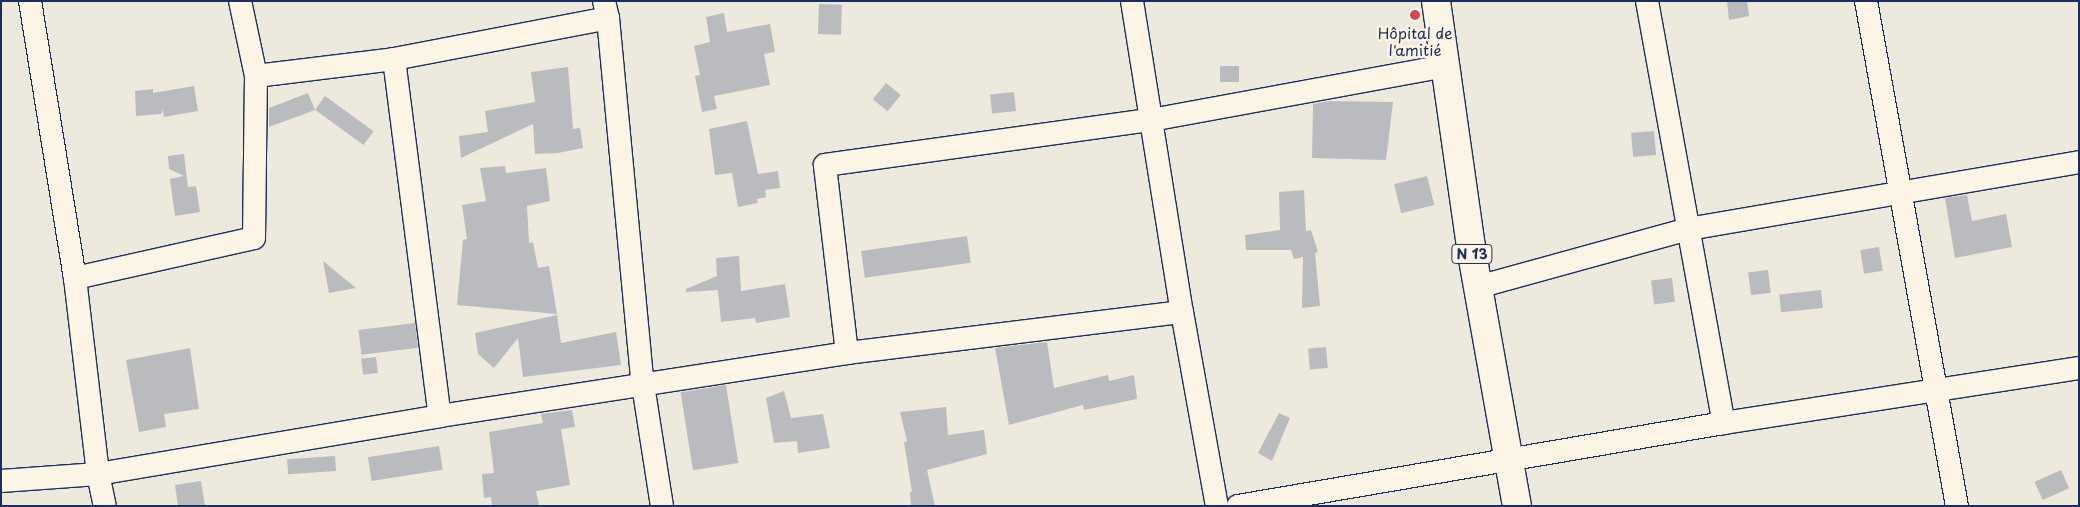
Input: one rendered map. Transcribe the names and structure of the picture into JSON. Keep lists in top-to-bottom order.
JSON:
{
  "streets": {
    "main road": ["N 13"]
  },
  "places": ["Hôpital de l'amitié"]
}
